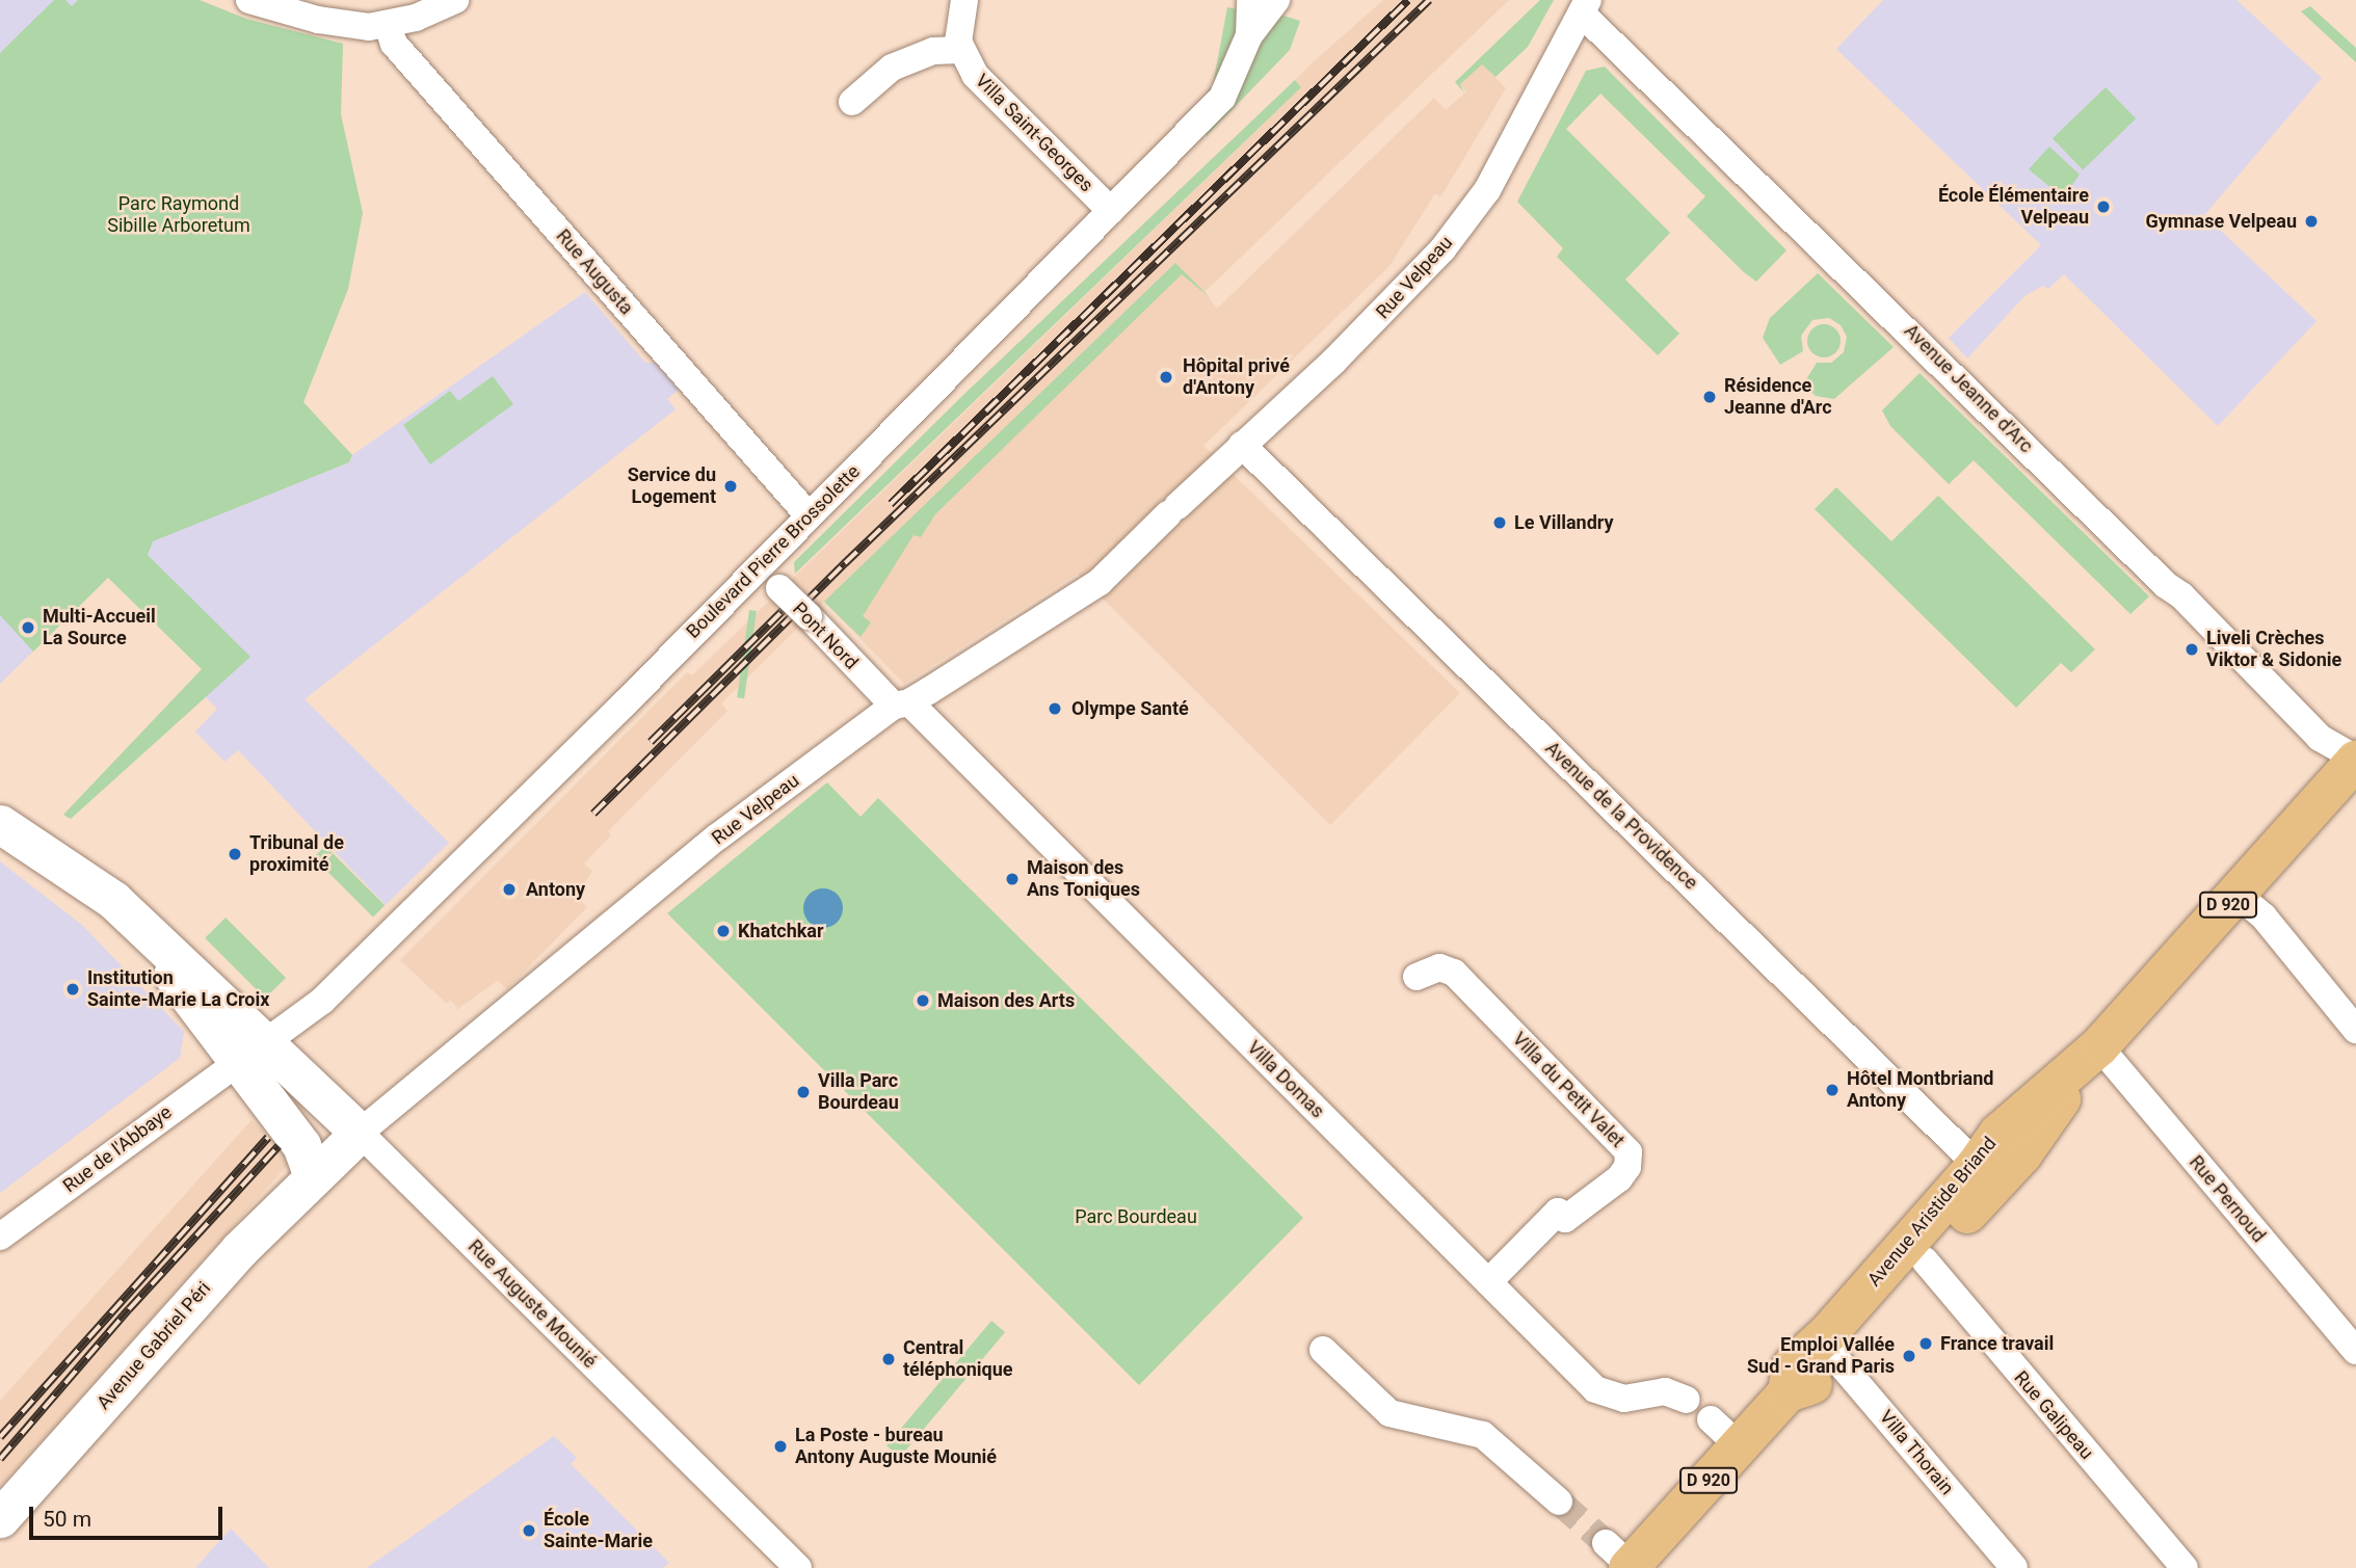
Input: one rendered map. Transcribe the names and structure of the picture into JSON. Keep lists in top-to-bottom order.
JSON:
{
  "streets": {
    "main road": [
      "D 920",
      "Avenue Aristide Briand",
      "Rue Auguste Mounié",
      "Avenue Gabriel Péri"
    ],
    "street": [
      "Villa Saint-Georges",
      "Rue Augusta",
      "Rue Velpeau",
      "Avenue Jeanne d'Arc",
      "Boulevard Pierre Brossolette",
      "Pont Nord",
      "Avenue de la Providence",
      "Villa Domas",
      "Villa du Petit Valet",
      "Rue de l'Abbaye",
      "Rue Pernoud",
      "Rue Galipeau",
      "Villa Thorain"
    ]
  },
  "crossings": [
    ["Villa Saint-Georges", "Boulevard Pierre Brossolette"],
    ["Rue Augusta", "Boulevard Pierre Brossolette"],
    ["Rue Velpeau", "Avenue Jeanne d'Arc"],
    ["Rue Velpeau", "Pont Nord"],
    ["Rue Velpeau", "Avenue de la Providence"],
    ["Rue Velpeau", "Villa Domas"],
    ["Rue Velpeau", "Rue Auguste Mounié"],
    ["Rue Velpeau", "Avenue Gabriel Péri"],
    ["Avenue Jeanne d'Arc", "Avenue Aristide Briand"],
    ["Boulevard Pierre Brossolette", "Pont Nord"],
    ["Boulevard Pierre Brossolette", "Rue de l'Abbaye"],
    ["Boulevard Pierre Brossolette", "Rue Auguste Mounié"],
    ["Pont Nord", "Villa Domas"],
    ["Avenue de la Providence", "Avenue Aristide Briand"],
    ["Villa Domas", "Villa du Petit Valet"],
    ["Rue de l'Abbaye", "Rue Auguste Mounié"],
    ["Rue Pernoud", "Avenue Aristide Briand"],
    ["Avenue Aristide Briand", "Rue Galipeau"],
    ["Avenue Aristide Briand", "Villa Thorain"],
    ["Rue Auguste Mounié", "Avenue Gabriel Péri"]
  ],
  "parks": ["Parc Raymond Sibille Arboretum", "Parc Bourdeau"],
  "places": [
    "École Élémentaire Velpeau",
    "Gymnase Velpeau",
    "Hôpital privé d'Antony",
    "Résidence Jeanne d'Arc",
    "Service du Logement",
    "Le Villandry",
    "Multi-Accueil La Source",
    "Liveli Crèches Viktor & Sidonie",
    "Olympe Santé",
    "Tribunal de proximité",
    "Maison des Ans Toniques",
    "Antony",
    "Khatchkar",
    "Institution Sainte-Marie La Croix",
    "Maison des Arts",
    "Hôtel Montbriand Antony",
    "Villa Parc Bourdeau",
    "France travail",
    "Emploi Vallée Sud - Grand Paris",
    "Central téléphonique",
    "La Poste - bureau Antony Auguste Mounié",
    "École Sainte-Marie"
  ],
  "scale_bar": "50 m"
}
